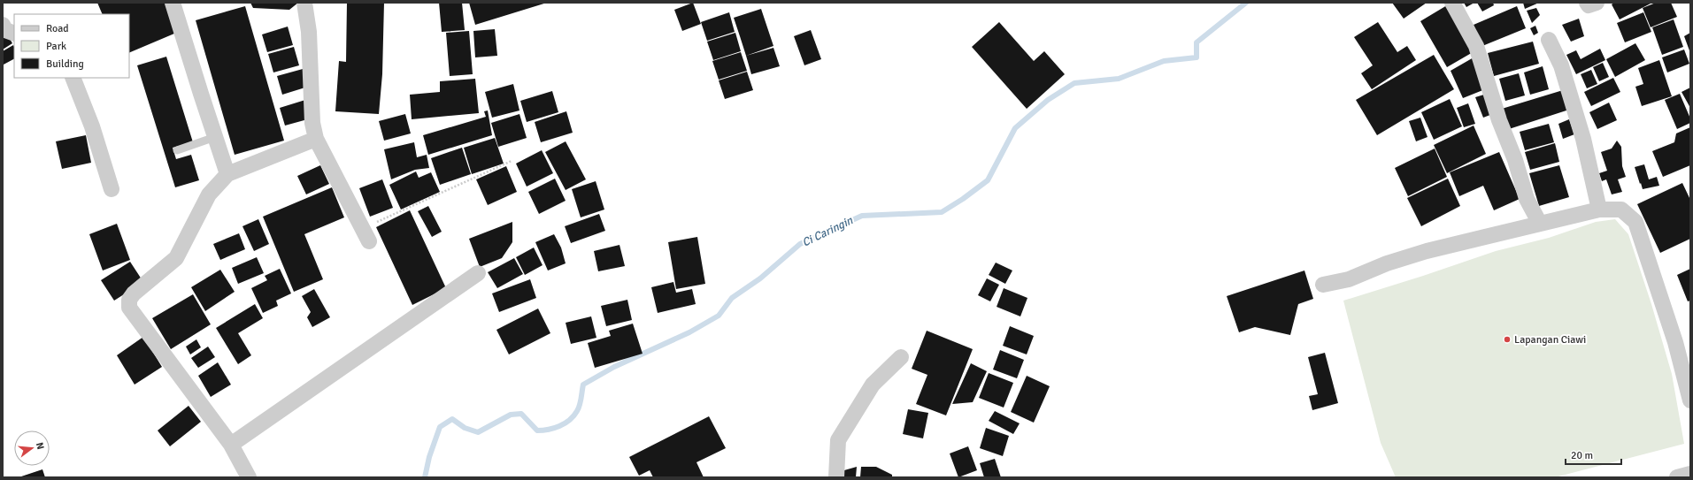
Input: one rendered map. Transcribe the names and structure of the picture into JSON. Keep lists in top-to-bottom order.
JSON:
{
  "water": ["Ci Caringin"],
  "places": ["Lapangan Ciawi"],
  "legend": ["Road", "Park", "Building"],
  "scale_bar": "20 m",
  "north": "right"
}
